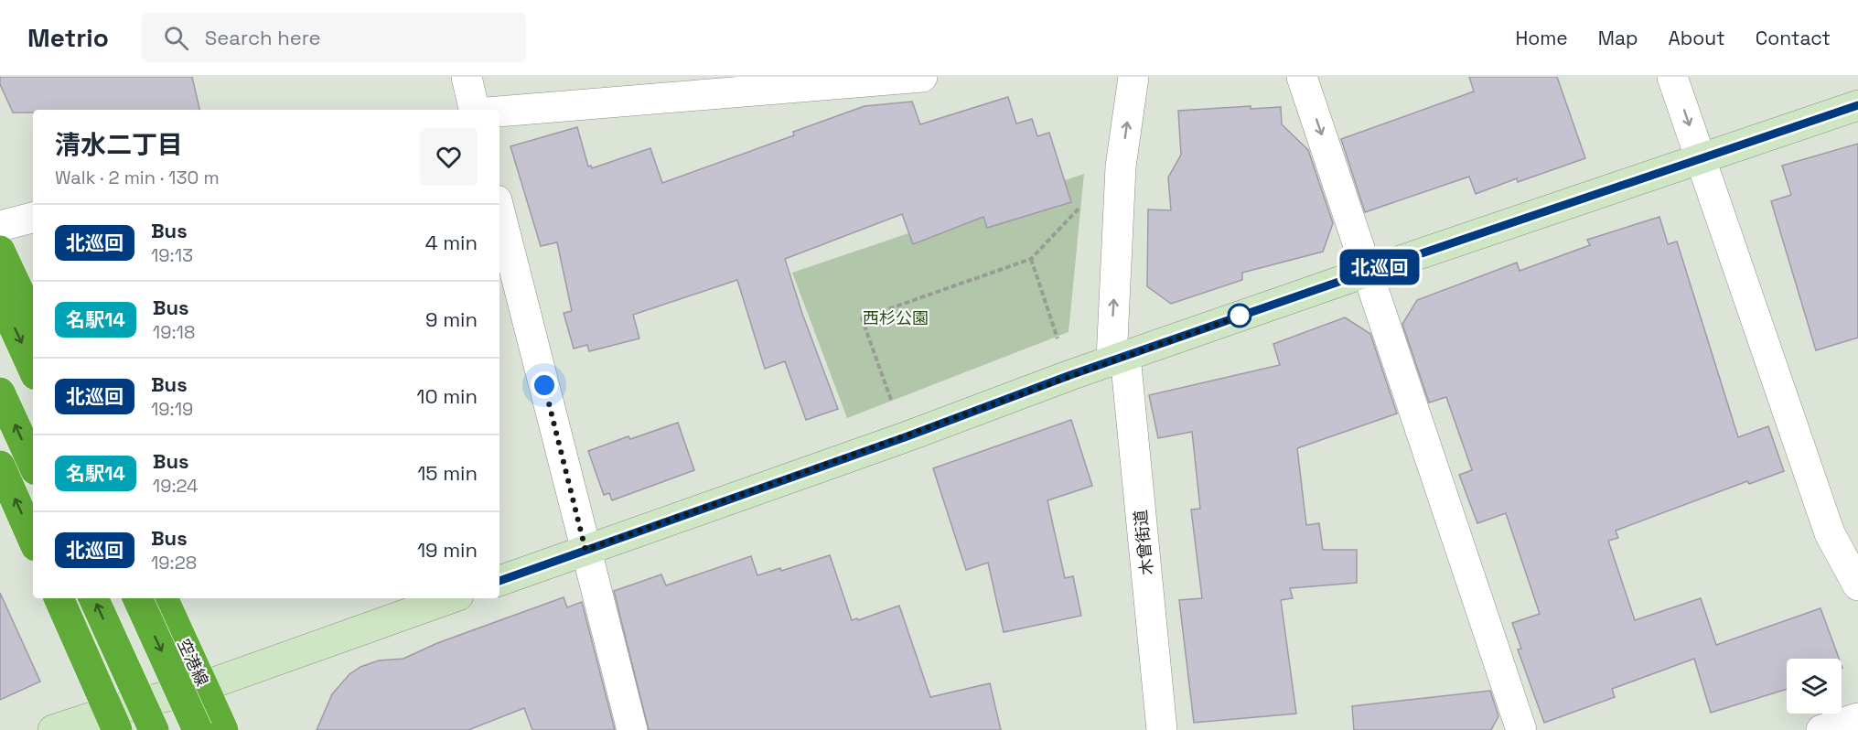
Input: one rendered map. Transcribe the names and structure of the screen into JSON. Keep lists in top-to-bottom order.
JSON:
{
  "streets": {
    "highway": ["空港線"],
    "street": ["木曾街道"]
  },
  "parks": ["西杉公園"],
  "lines": ["bus line 北巡回"],
  "page": {
    "header": "Metrio",
    "search": "Search here",
    "nav": [
      "Home",
      "Map",
      "About",
      "Contact"
    ],
    "on_map": "北巡回",
    "heading": ["清水二丁目", "Walk · 2 min · 130 m"],
    "list": [
      {
        "mark": "北巡回",
        "name": "Bus",
        "note": "19:13",
        "value": "4 min"
      },
      {
        "mark": "名駅14",
        "name": "Bus",
        "note": "19:18",
        "value": "9 min"
      },
      {
        "mark": "北巡回",
        "name": "Bus",
        "note": "19:19",
        "value": "10 min"
      },
      {
        "mark": "名駅14",
        "name": "Bus",
        "note": "19:24",
        "value": "15 min"
      },
      {
        "mark": "北巡回",
        "name": "Bus",
        "note": "19:28",
        "value": "19 min"
      }
    ]
  }
}
